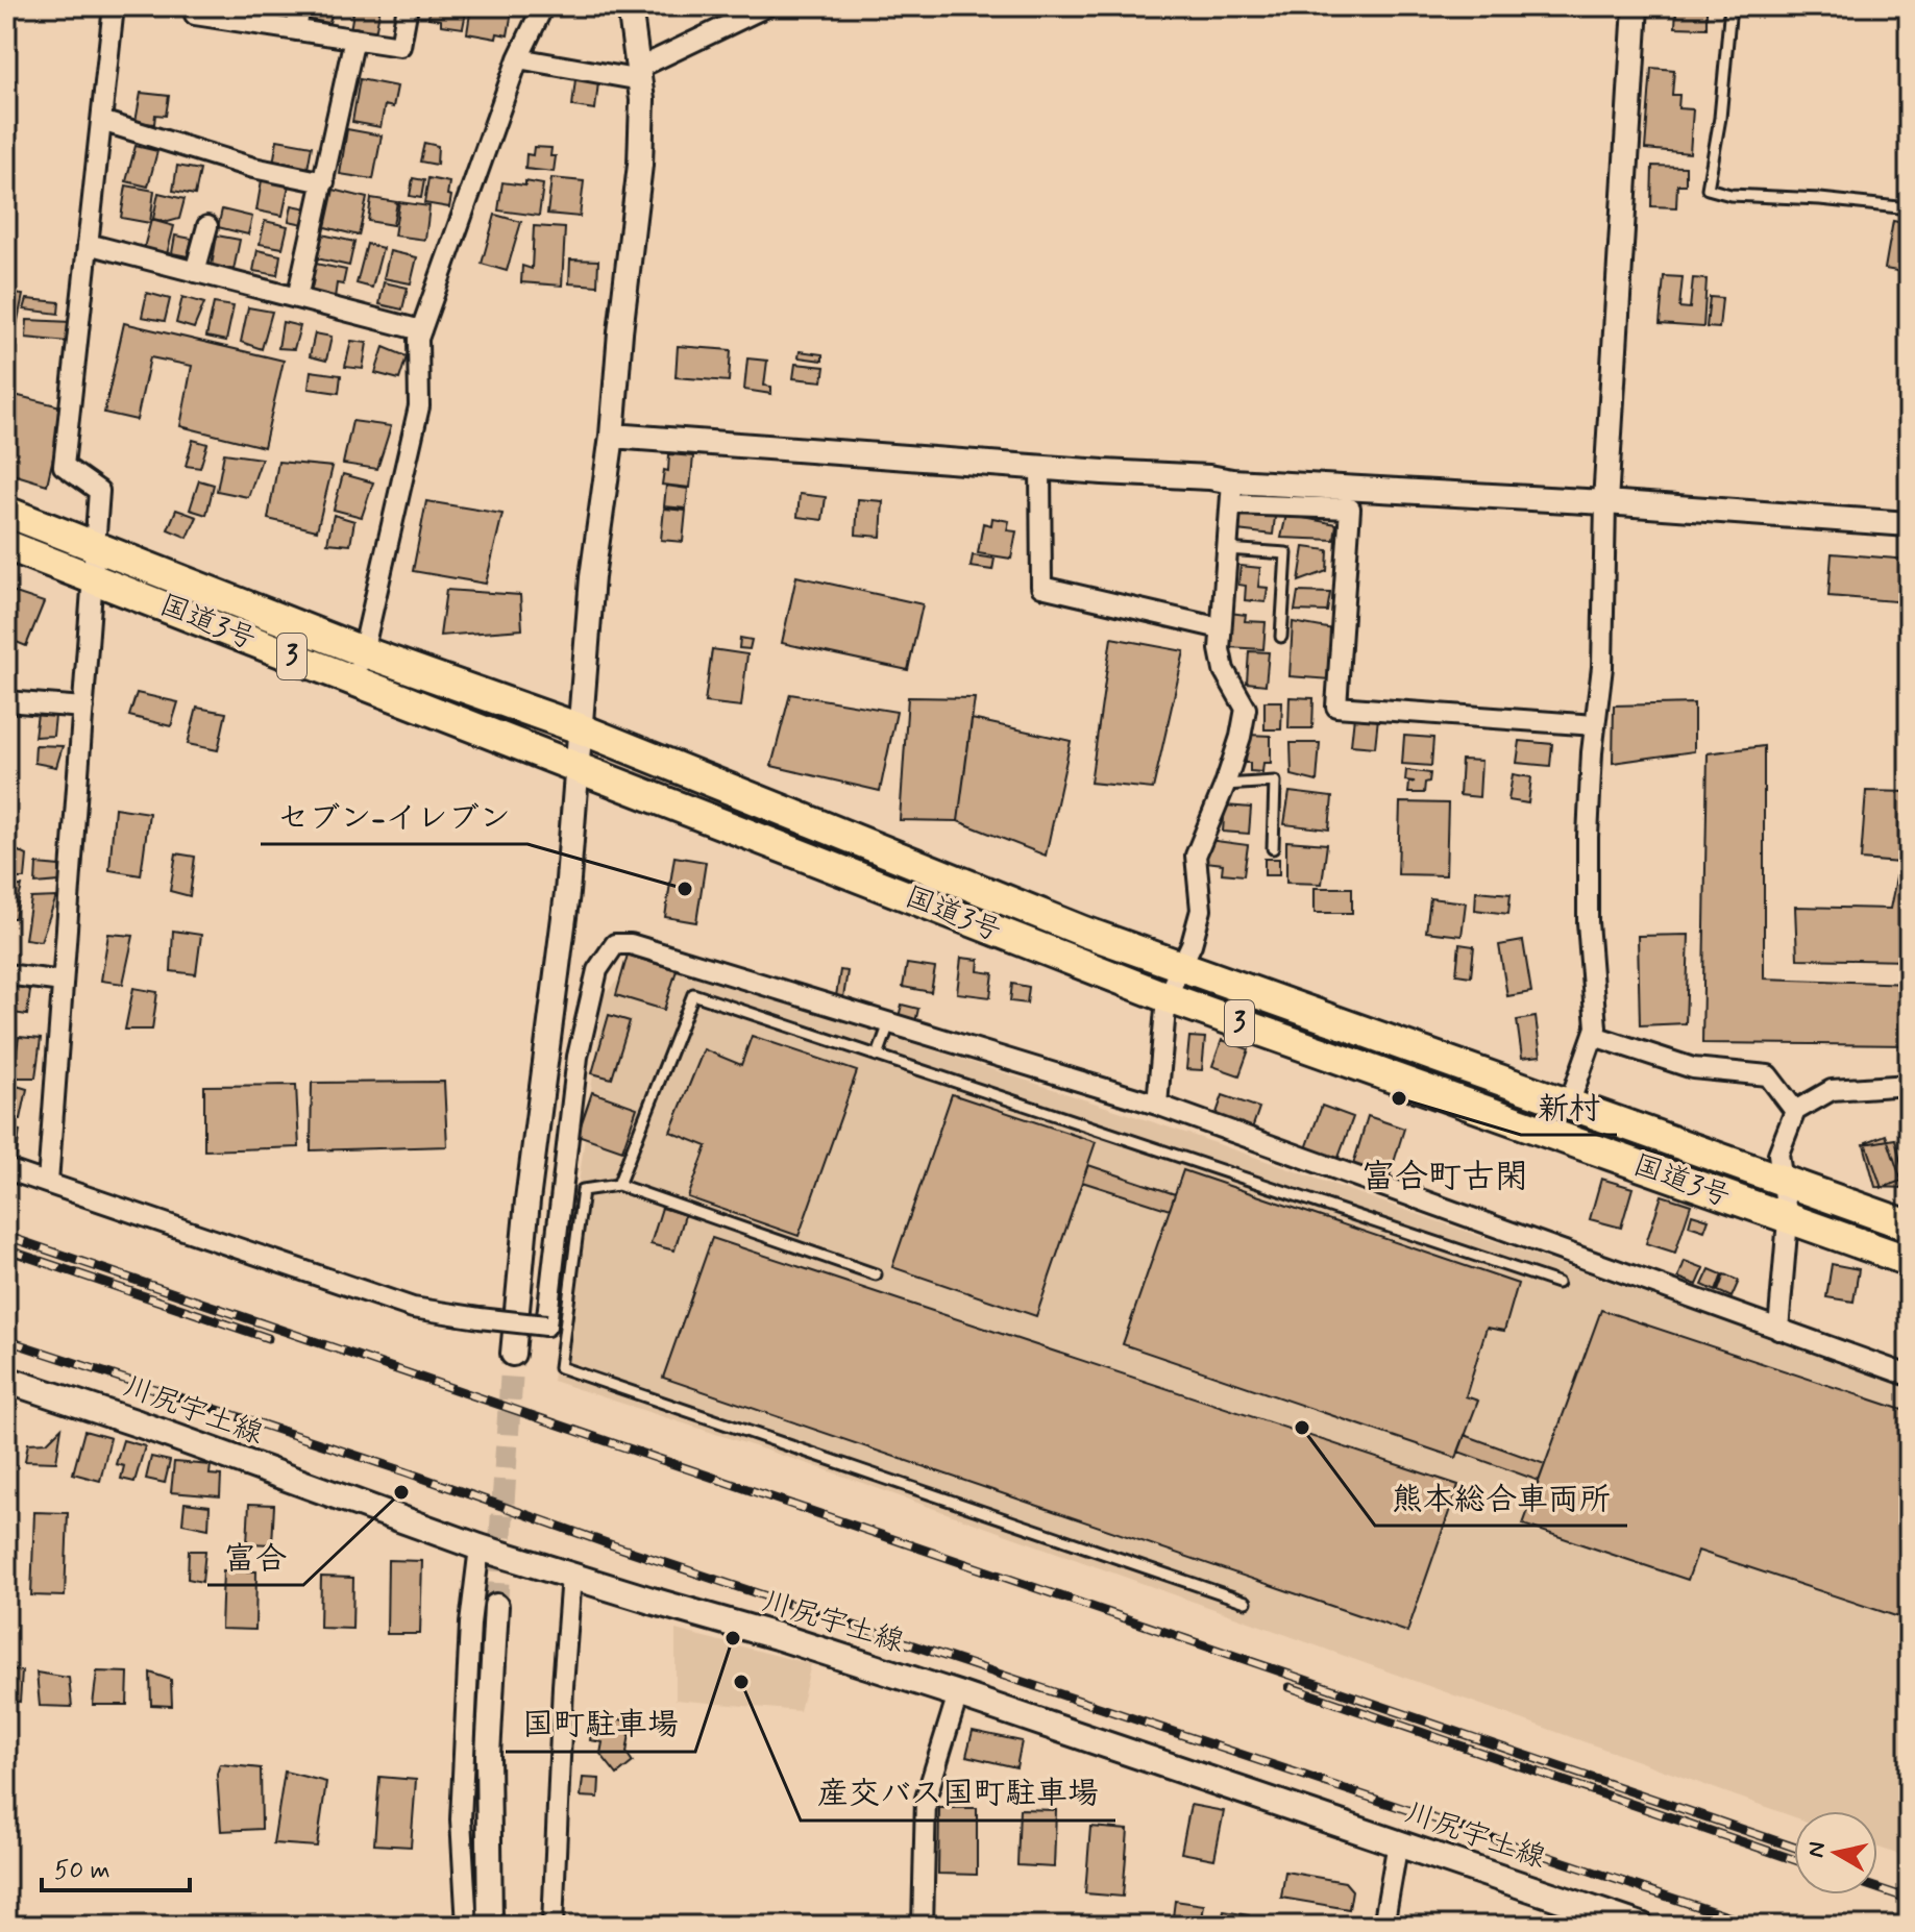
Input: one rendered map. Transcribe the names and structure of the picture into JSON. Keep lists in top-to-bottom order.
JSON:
{
  "streets": {
    "highway": ["国道3号", "3"],
    "main road": ["川尻宇土線"]
  },
  "districts": ["富合町古閑"],
  "places": [
    "セブン-イレブン",
    "新村",
    "熊本総合車両所",
    "富合",
    "国町駐車場",
    "産交バス国町駐車場"
  ],
  "scale_bar": "50 m",
  "north": "left"
}
